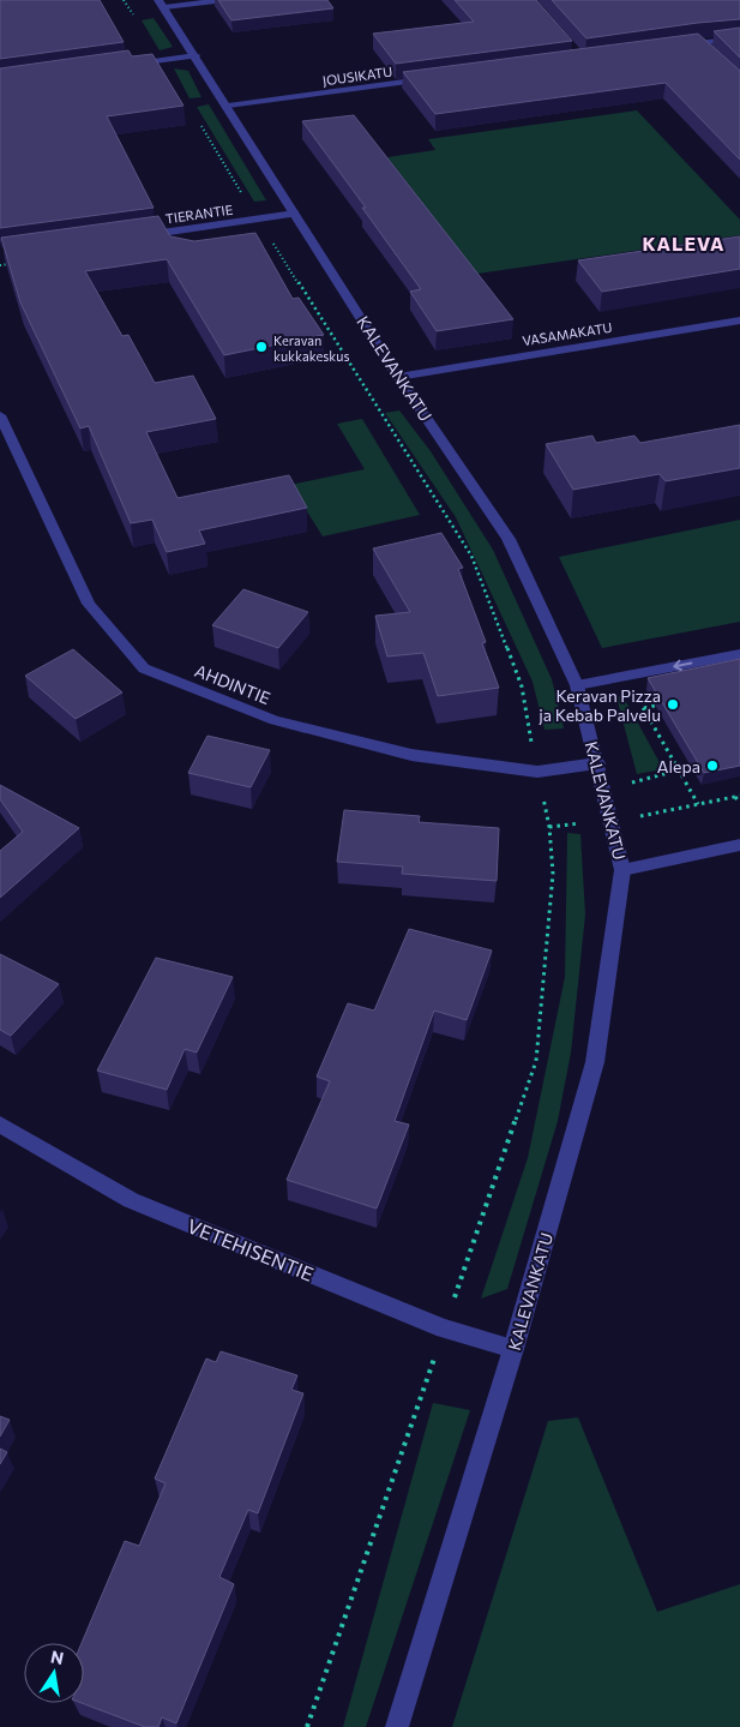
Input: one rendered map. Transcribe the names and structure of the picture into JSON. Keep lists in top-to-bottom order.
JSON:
{
  "streets": {
    "street": [
      "JOUSIKATU",
      "TIERANTIE",
      "VASAMAKATU",
      "KALEVANKATU",
      "AHDINTIE",
      "VETEHISENTIE"
    ]
  },
  "crossings": [
    ["JOUSIKATU", "KALEVANKATU"],
    ["TIERANTIE", "KALEVANKATU"],
    ["VASAMAKATU", "KALEVANKATU"],
    ["KALEVANKATU", "AHDINTIE"],
    ["KALEVANKATU", "VETEHISENTIE"]
  ],
  "districts": ["KALEVA"],
  "places": ["Keravan kukkakeskus", "Keravan Pizza ja Kebab Palvelu", "Alepa"],
  "north": "top"
}
